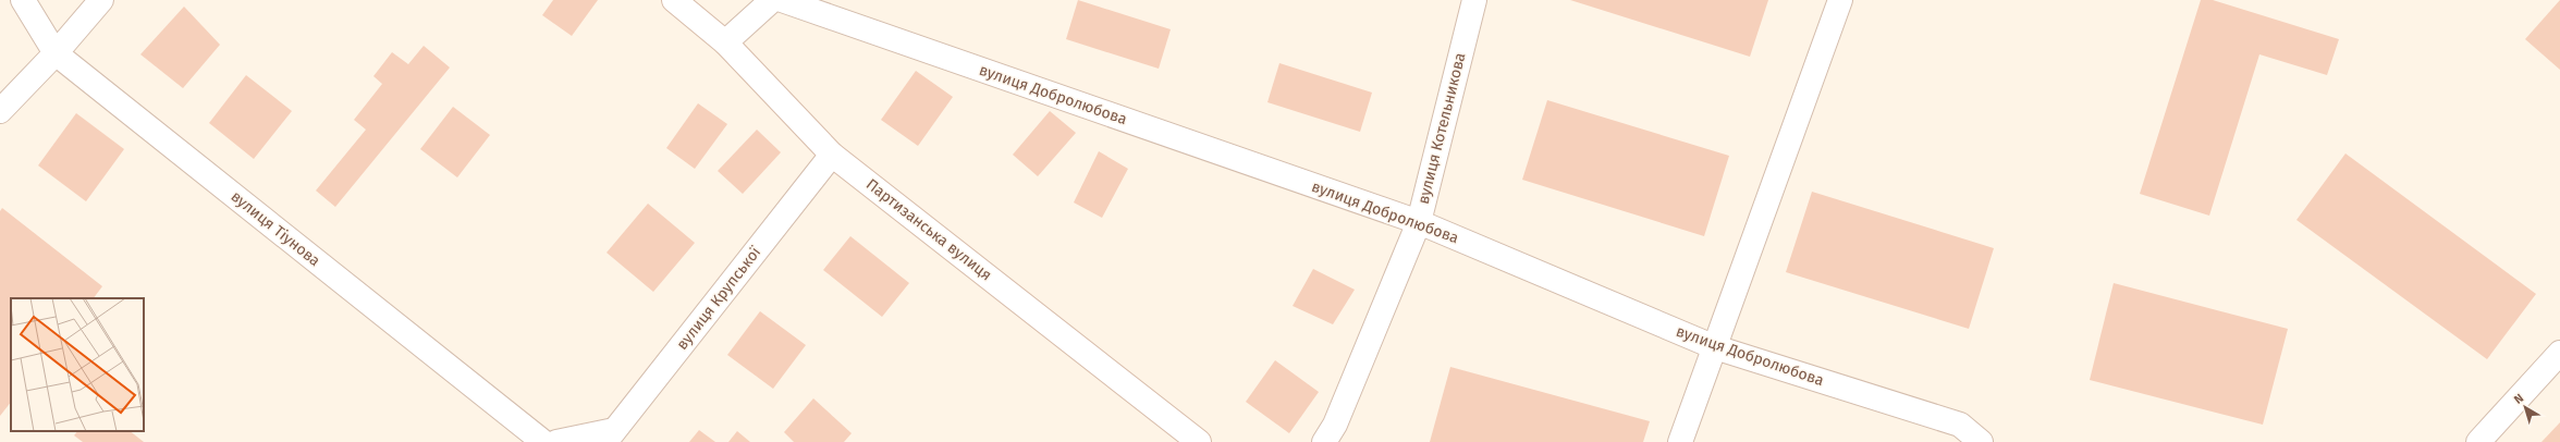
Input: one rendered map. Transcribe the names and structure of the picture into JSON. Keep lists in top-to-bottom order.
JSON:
{
  "streets": {
    "street": [
      "вулиця Добролюбова",
      "вулиця Котельникова",
      "вулиця Тіунова",
      "Партизанська вулиця",
      "вулиця Крупської"
    ]
  },
  "crossings": [
    ["вулиця Добролюбова", "вулиця Котельникова"],
    ["Партизанська вулиця", "вулиця Крупської"]
  ],
  "north": "top left"
}
